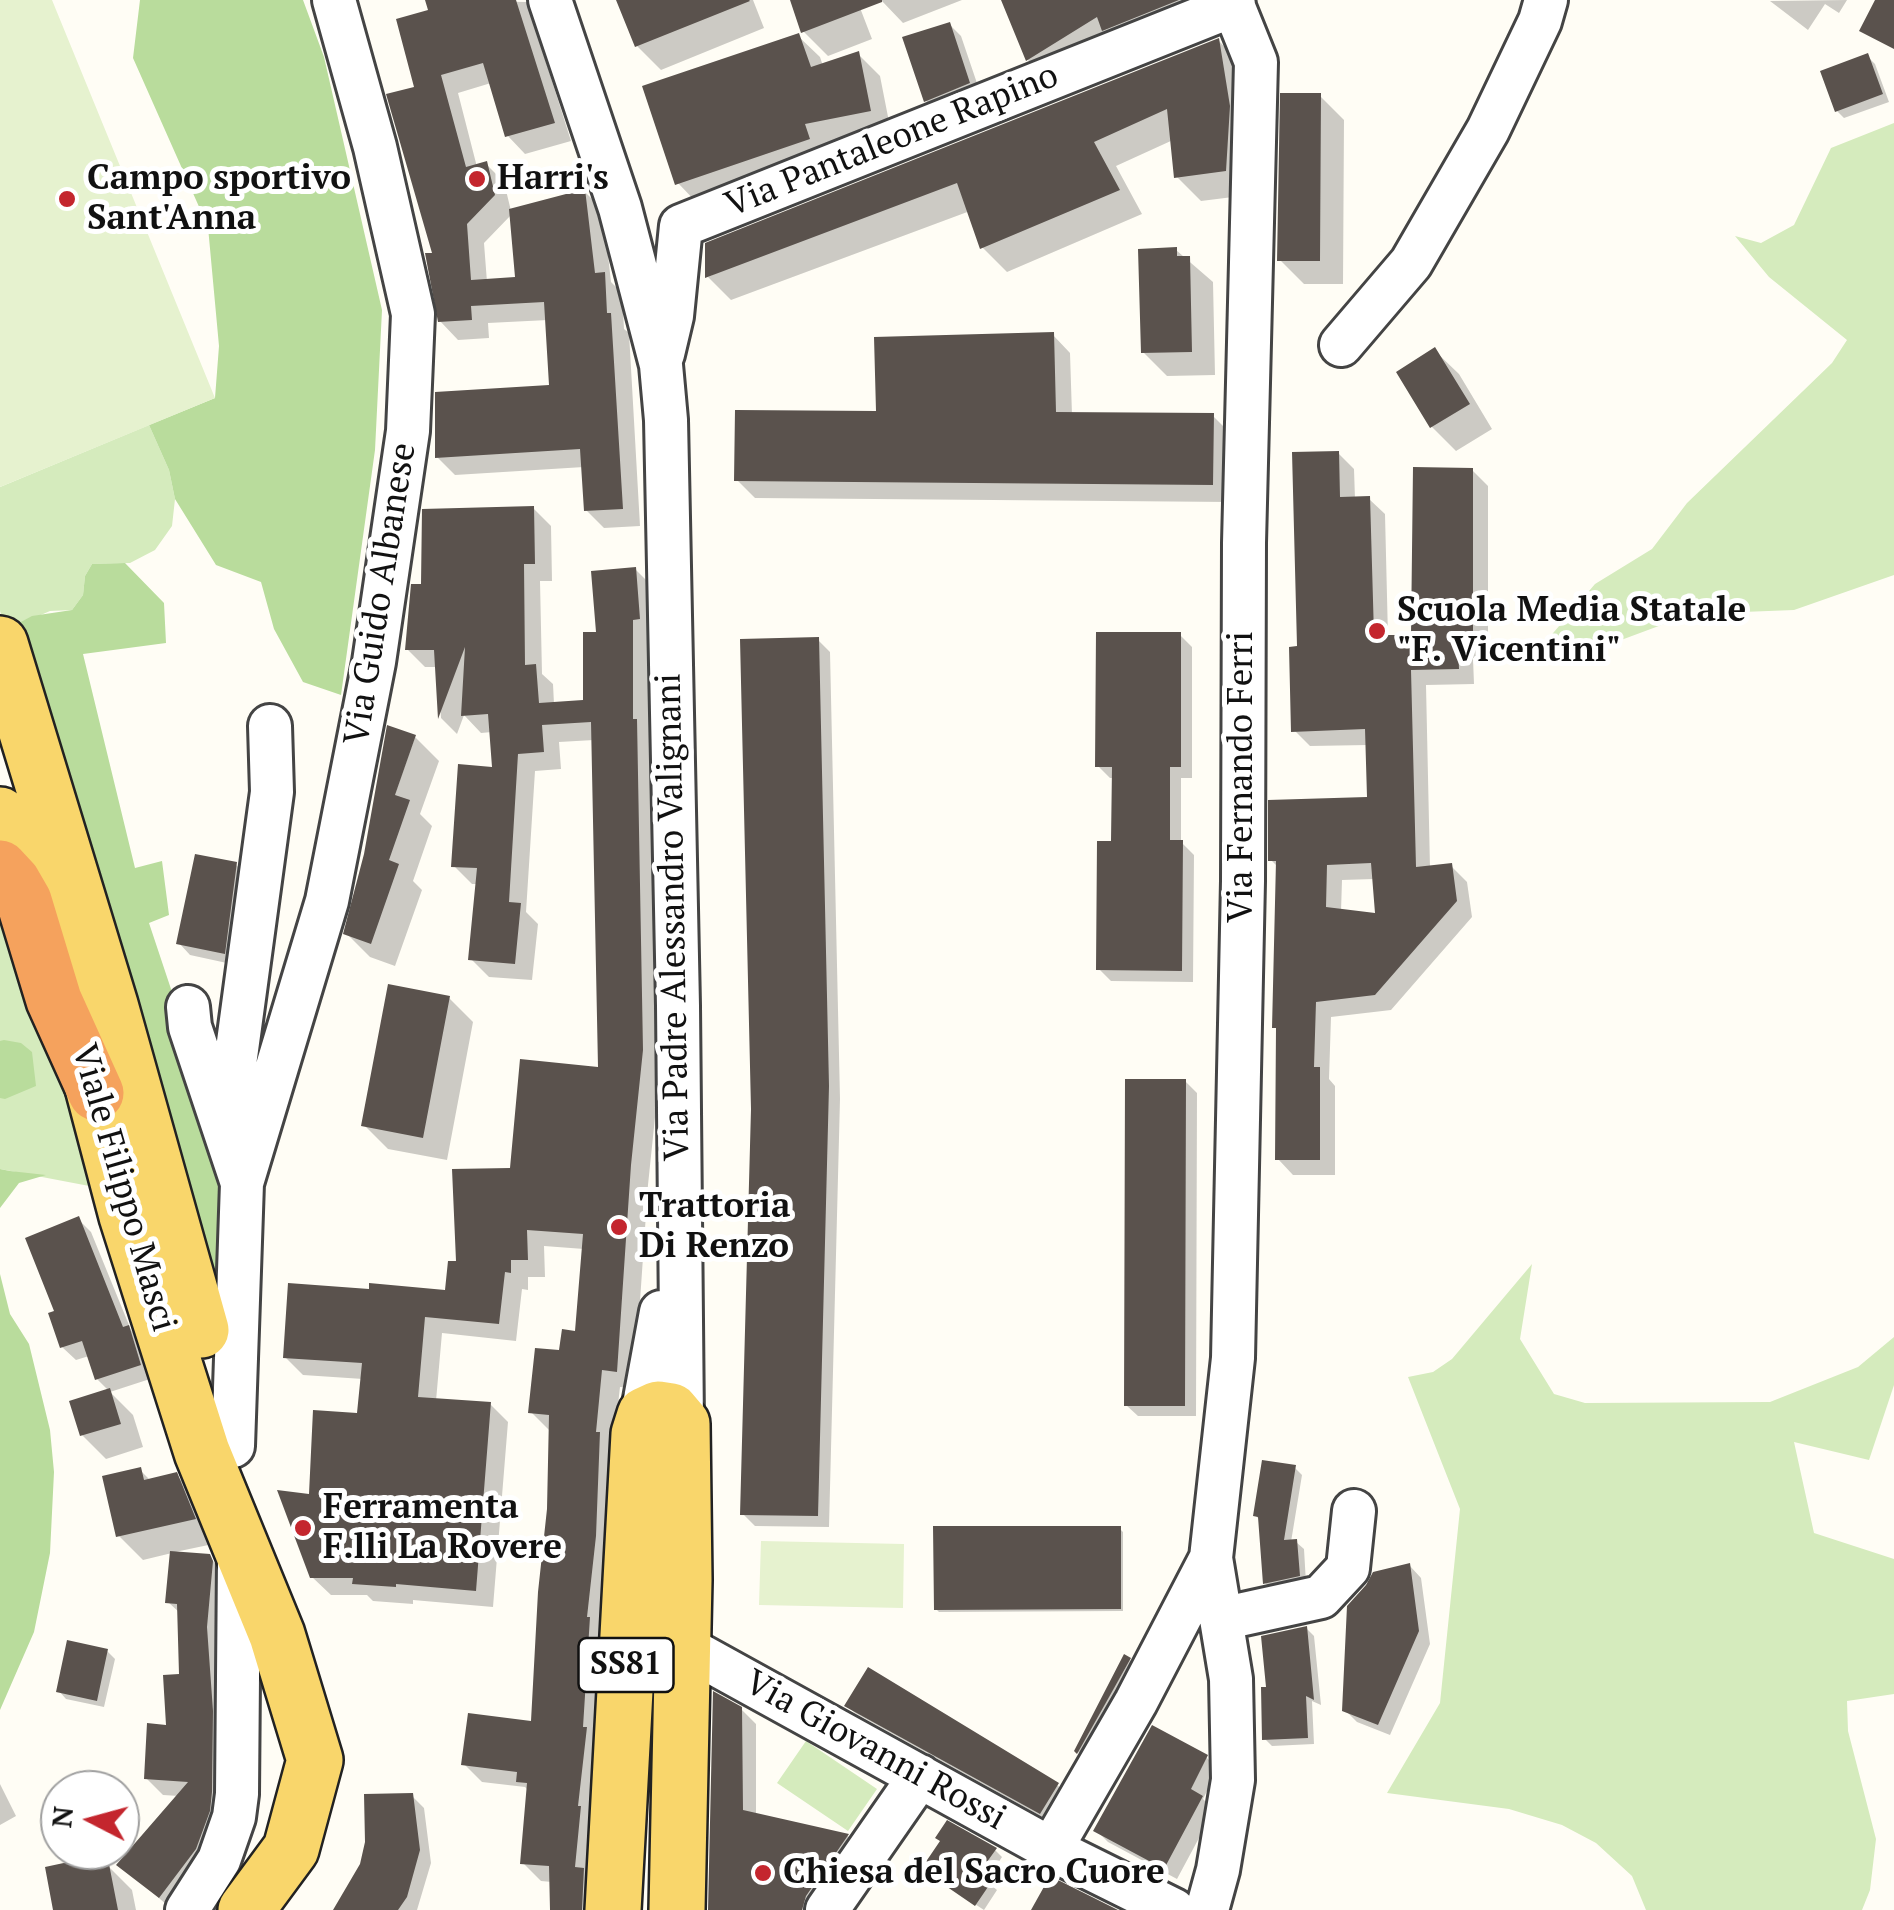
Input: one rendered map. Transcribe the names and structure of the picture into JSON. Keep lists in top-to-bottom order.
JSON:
{
  "streets": {
    "main road": ["Via Padre Alessandro Valignani", "Viale Filippo Masci", "SS81"],
    "street": [
      "Via Pantaleone Rapino",
      "Via Guido Albanese",
      "Via Fernando Ferri",
      "Via Giovanni Rossi"
    ]
  },
  "crossings": [
    ["Via Pantaleone Rapino", "Via Fernando Ferri"],
    ["Via Pantaleone Rapino", "Via Padre Alessandro Valignani"],
    ["Via Guido Albanese", "Viale Filippo Masci"],
    ["Via Fernando Ferri", "Via Giovanni Rossi"],
    ["Via Padre Alessandro Valignani", "SS81"],
    ["Via Padre Alessandro Valignani", "Via Giovanni Rossi"]
  ],
  "places": [
    "Harri's",
    "Campo sportivo Sant'Anna",
    "Scuola Media Statale \"F. Vicentini\"",
    "Trattoria Di Renzo",
    "Ferramenta F.lli La Rovere",
    "Chiesa del Sacro Cuore"
  ],
  "north": "left"
}
